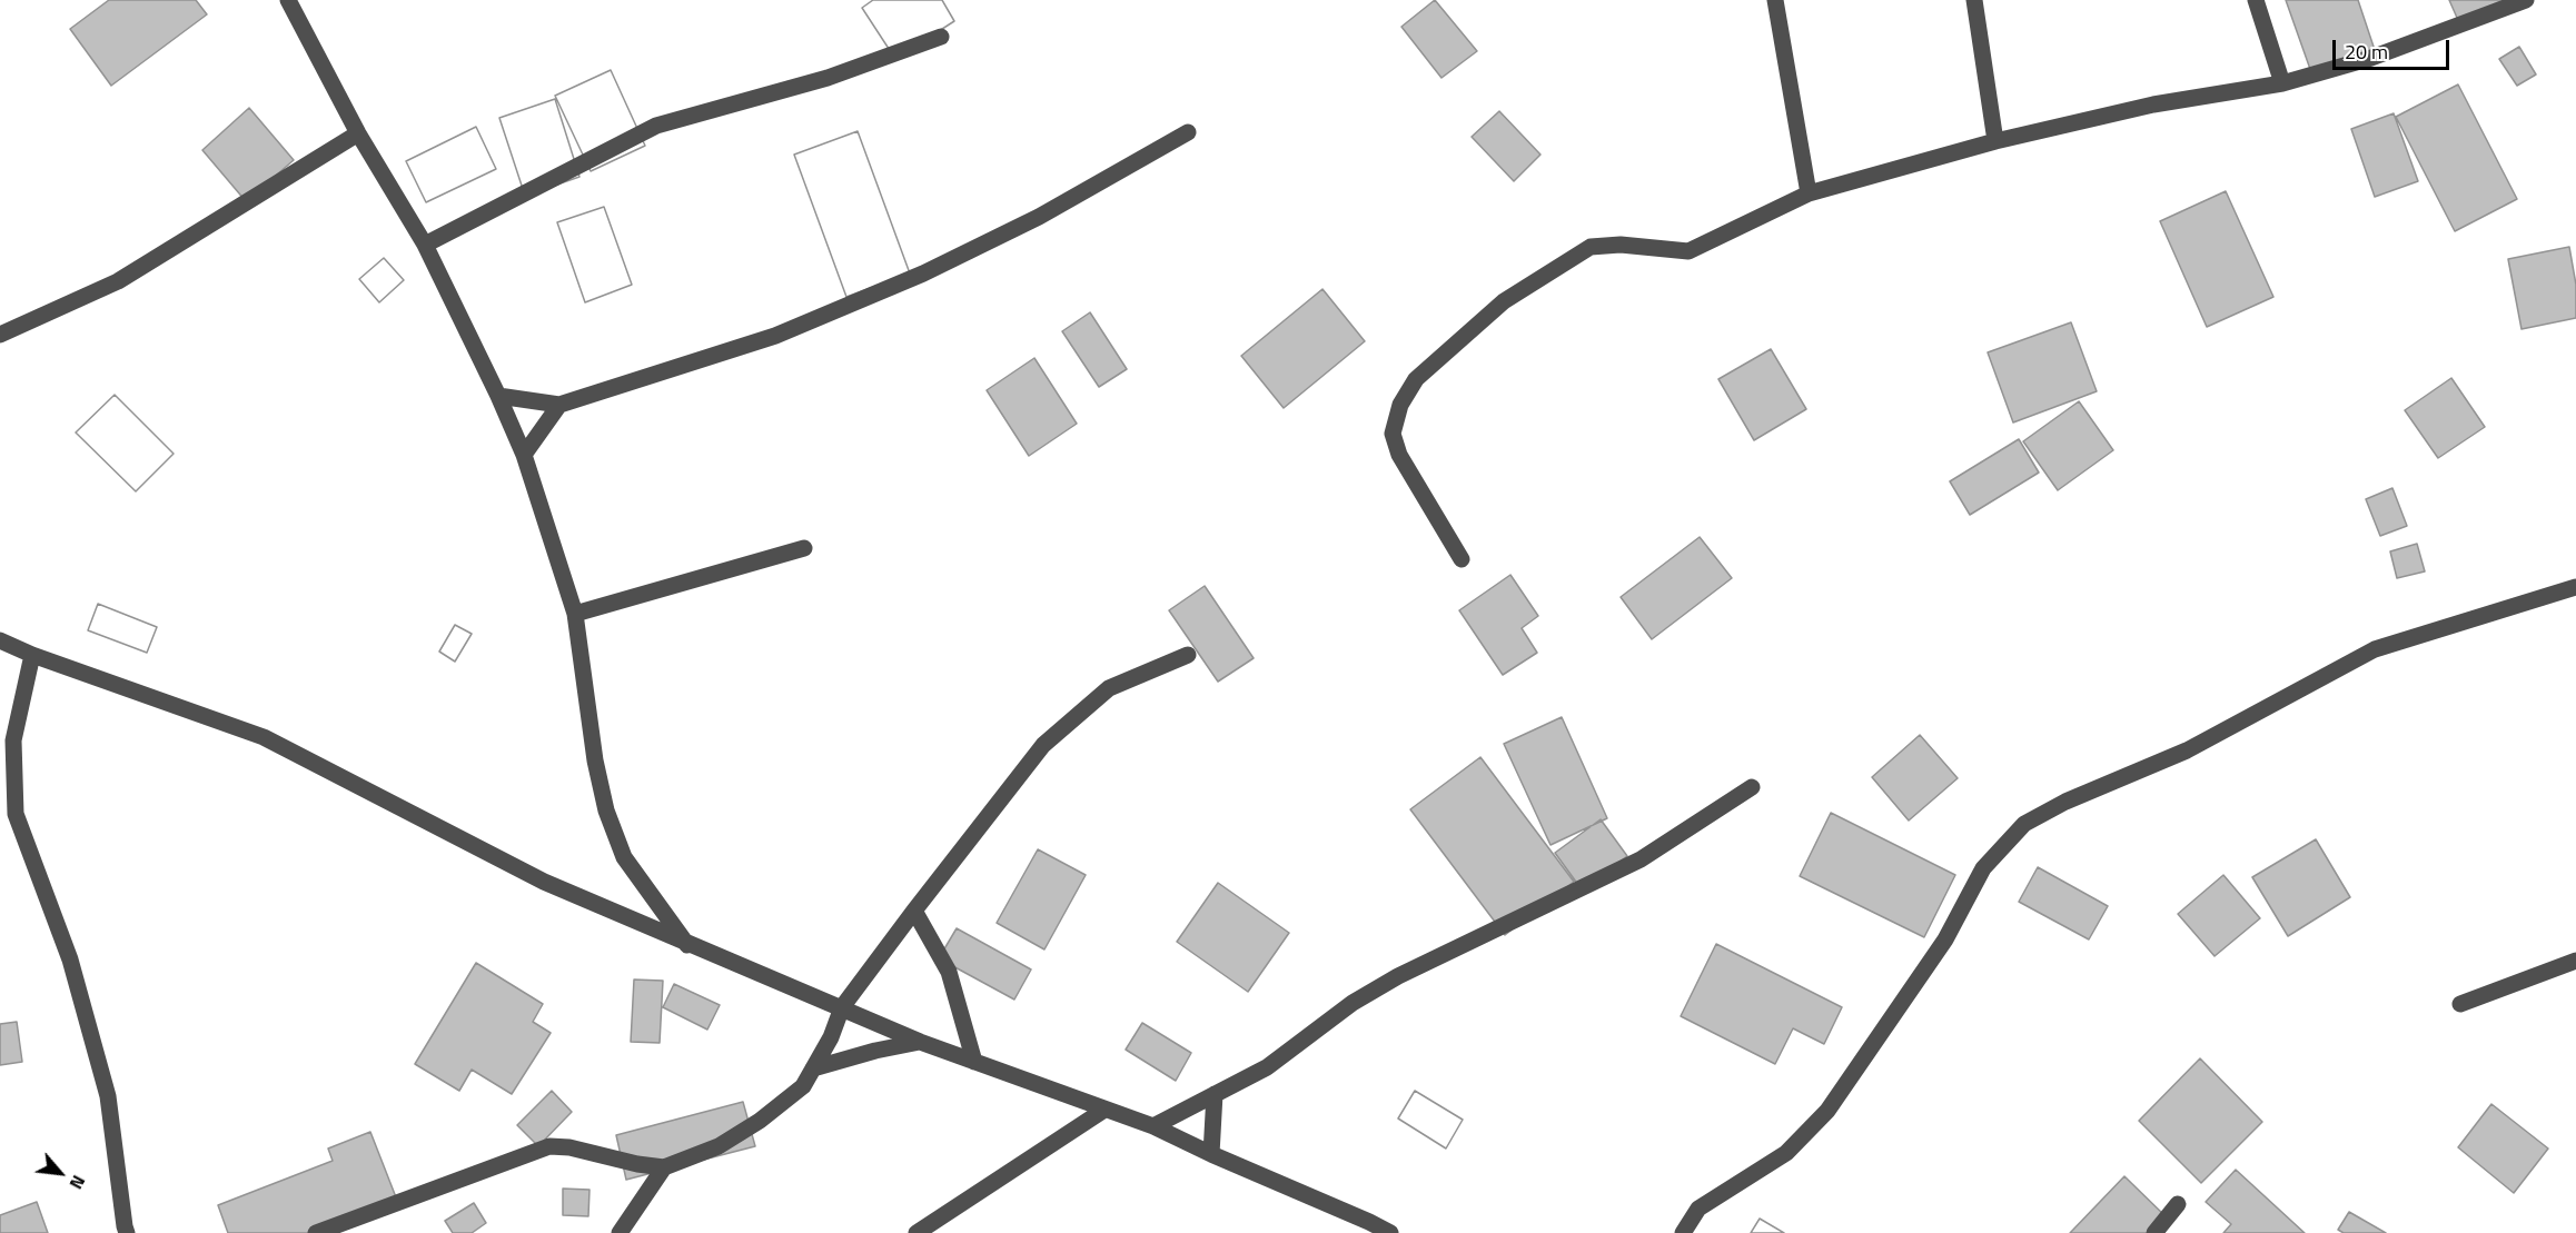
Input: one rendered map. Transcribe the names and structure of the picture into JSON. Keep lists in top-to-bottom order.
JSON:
{
  "scale_bar": "20 m",
  "north": "bottom right"
}
